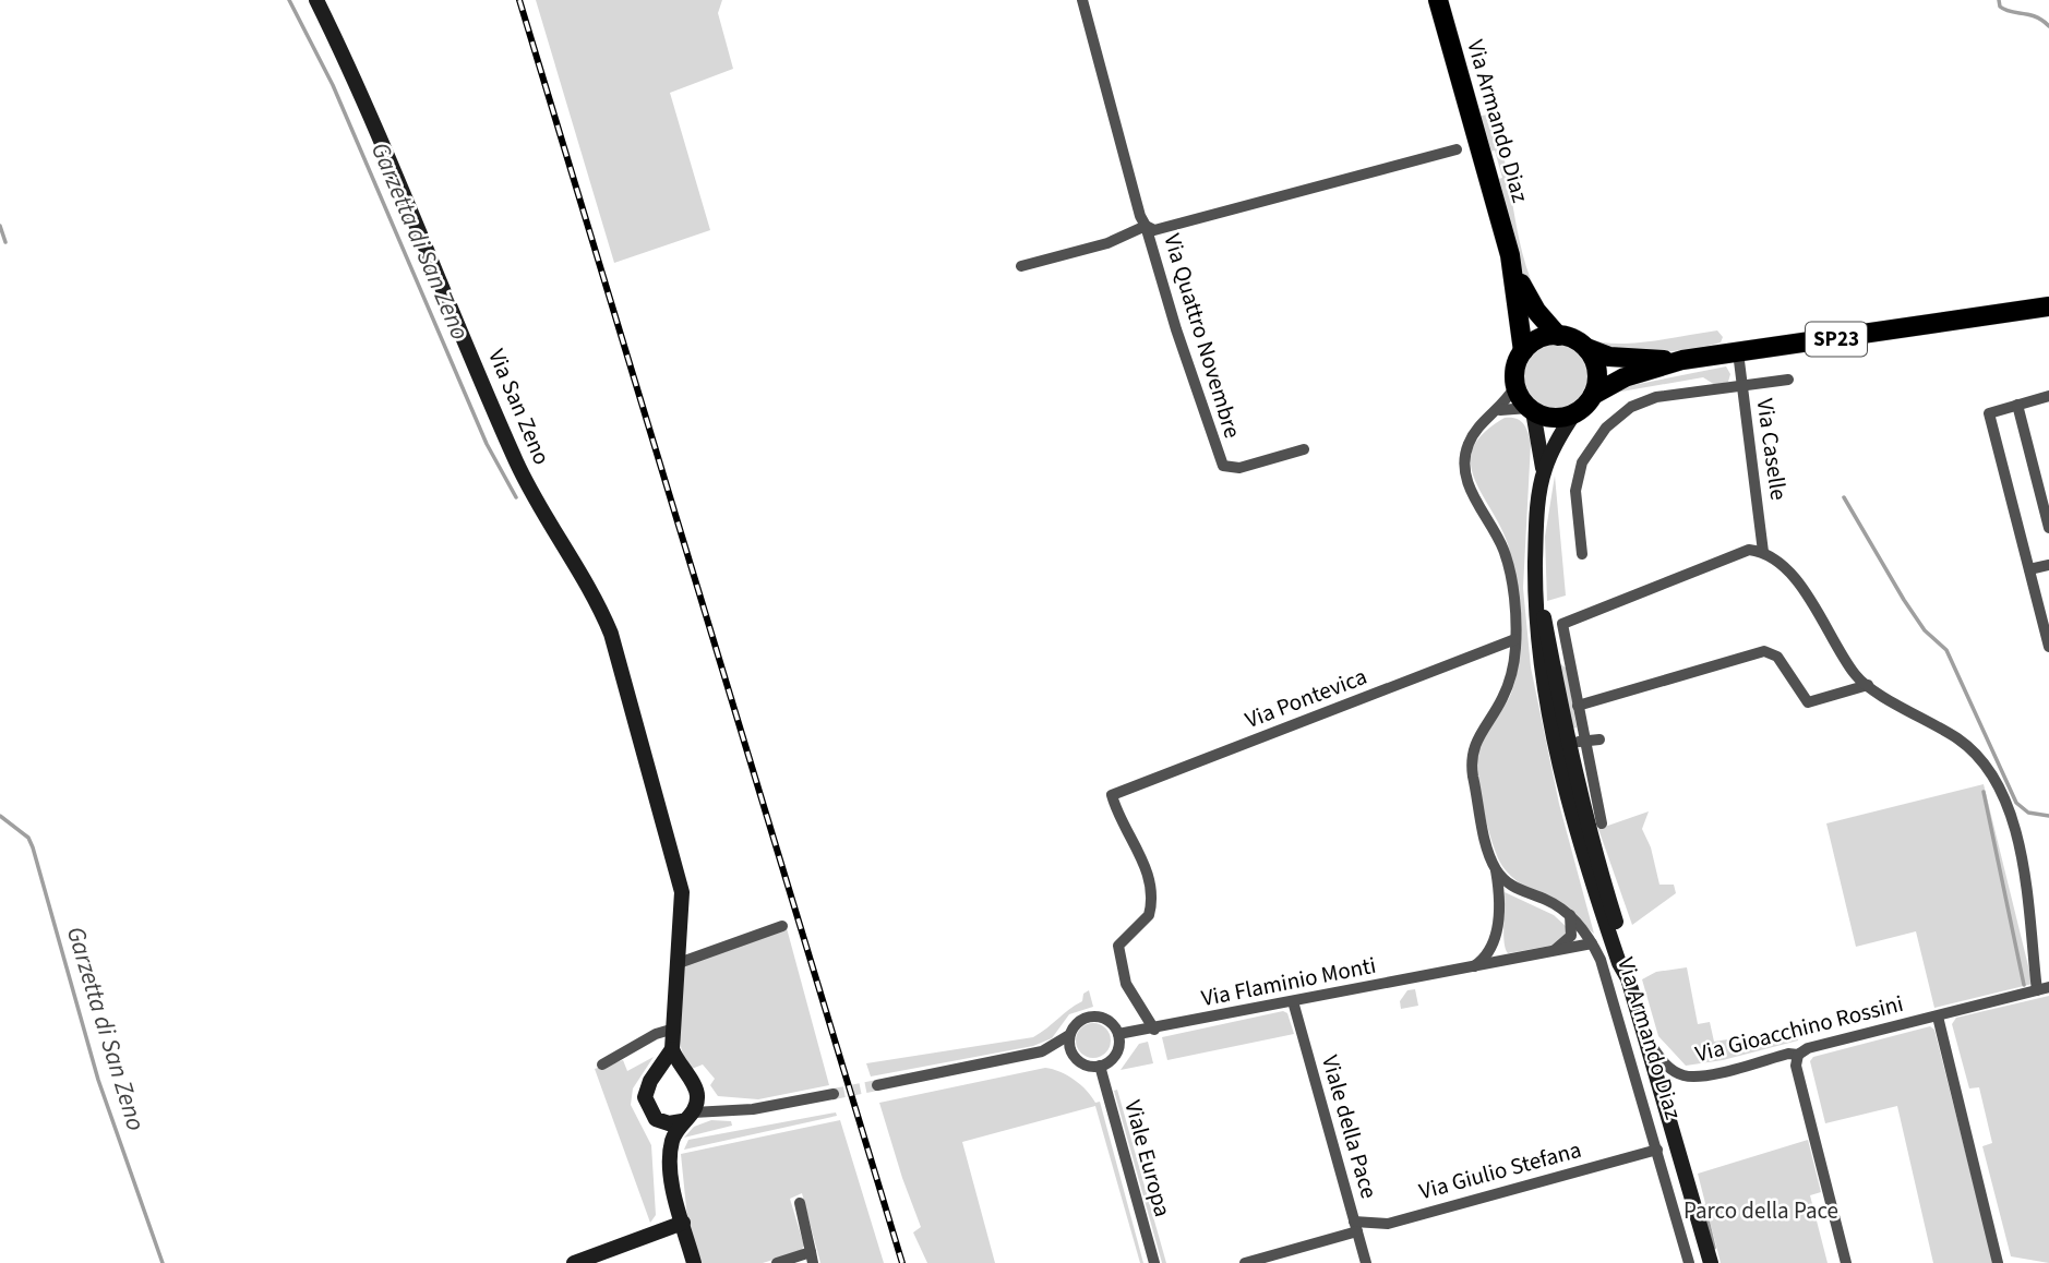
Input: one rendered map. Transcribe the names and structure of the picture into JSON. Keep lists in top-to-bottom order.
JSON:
{
  "streets": {
    "main road": ["Via Armando Diaz", "SP23"],
    "street": [
      "Via Quattro Novembre",
      "Via San Zeno",
      "Via Caselle",
      "Via Pontevica",
      "Via Flaminio Monti",
      "Via Gioacchino Rossini",
      "Viale della Pace",
      "Viale Europa",
      "Via Giulio Stefana"
    ]
  },
  "crossings": [
    ["Via Armando Diaz", "SP23"],
    ["Via Armando Diaz", "Via Caselle"],
    ["Via Armando Diaz", "Via Flaminio Monti"],
    ["Via Armando Diaz", "Via Gioacchino Rossini"],
    ["Via Armando Diaz", "Via Giulio Stefana"],
    ["SP23", "Via Caselle"],
    ["Via Pontevica", "Via Flaminio Monti"],
    ["Via Flaminio Monti", "Viale della Pace"],
    ["Via Flaminio Monti", "Viale Europa"],
    ["Viale della Pace", "Via Giulio Stefana"]
  ],
  "water": ["Garzetta di San Zeno"],
  "parks": ["Parco della Pace"]
}
